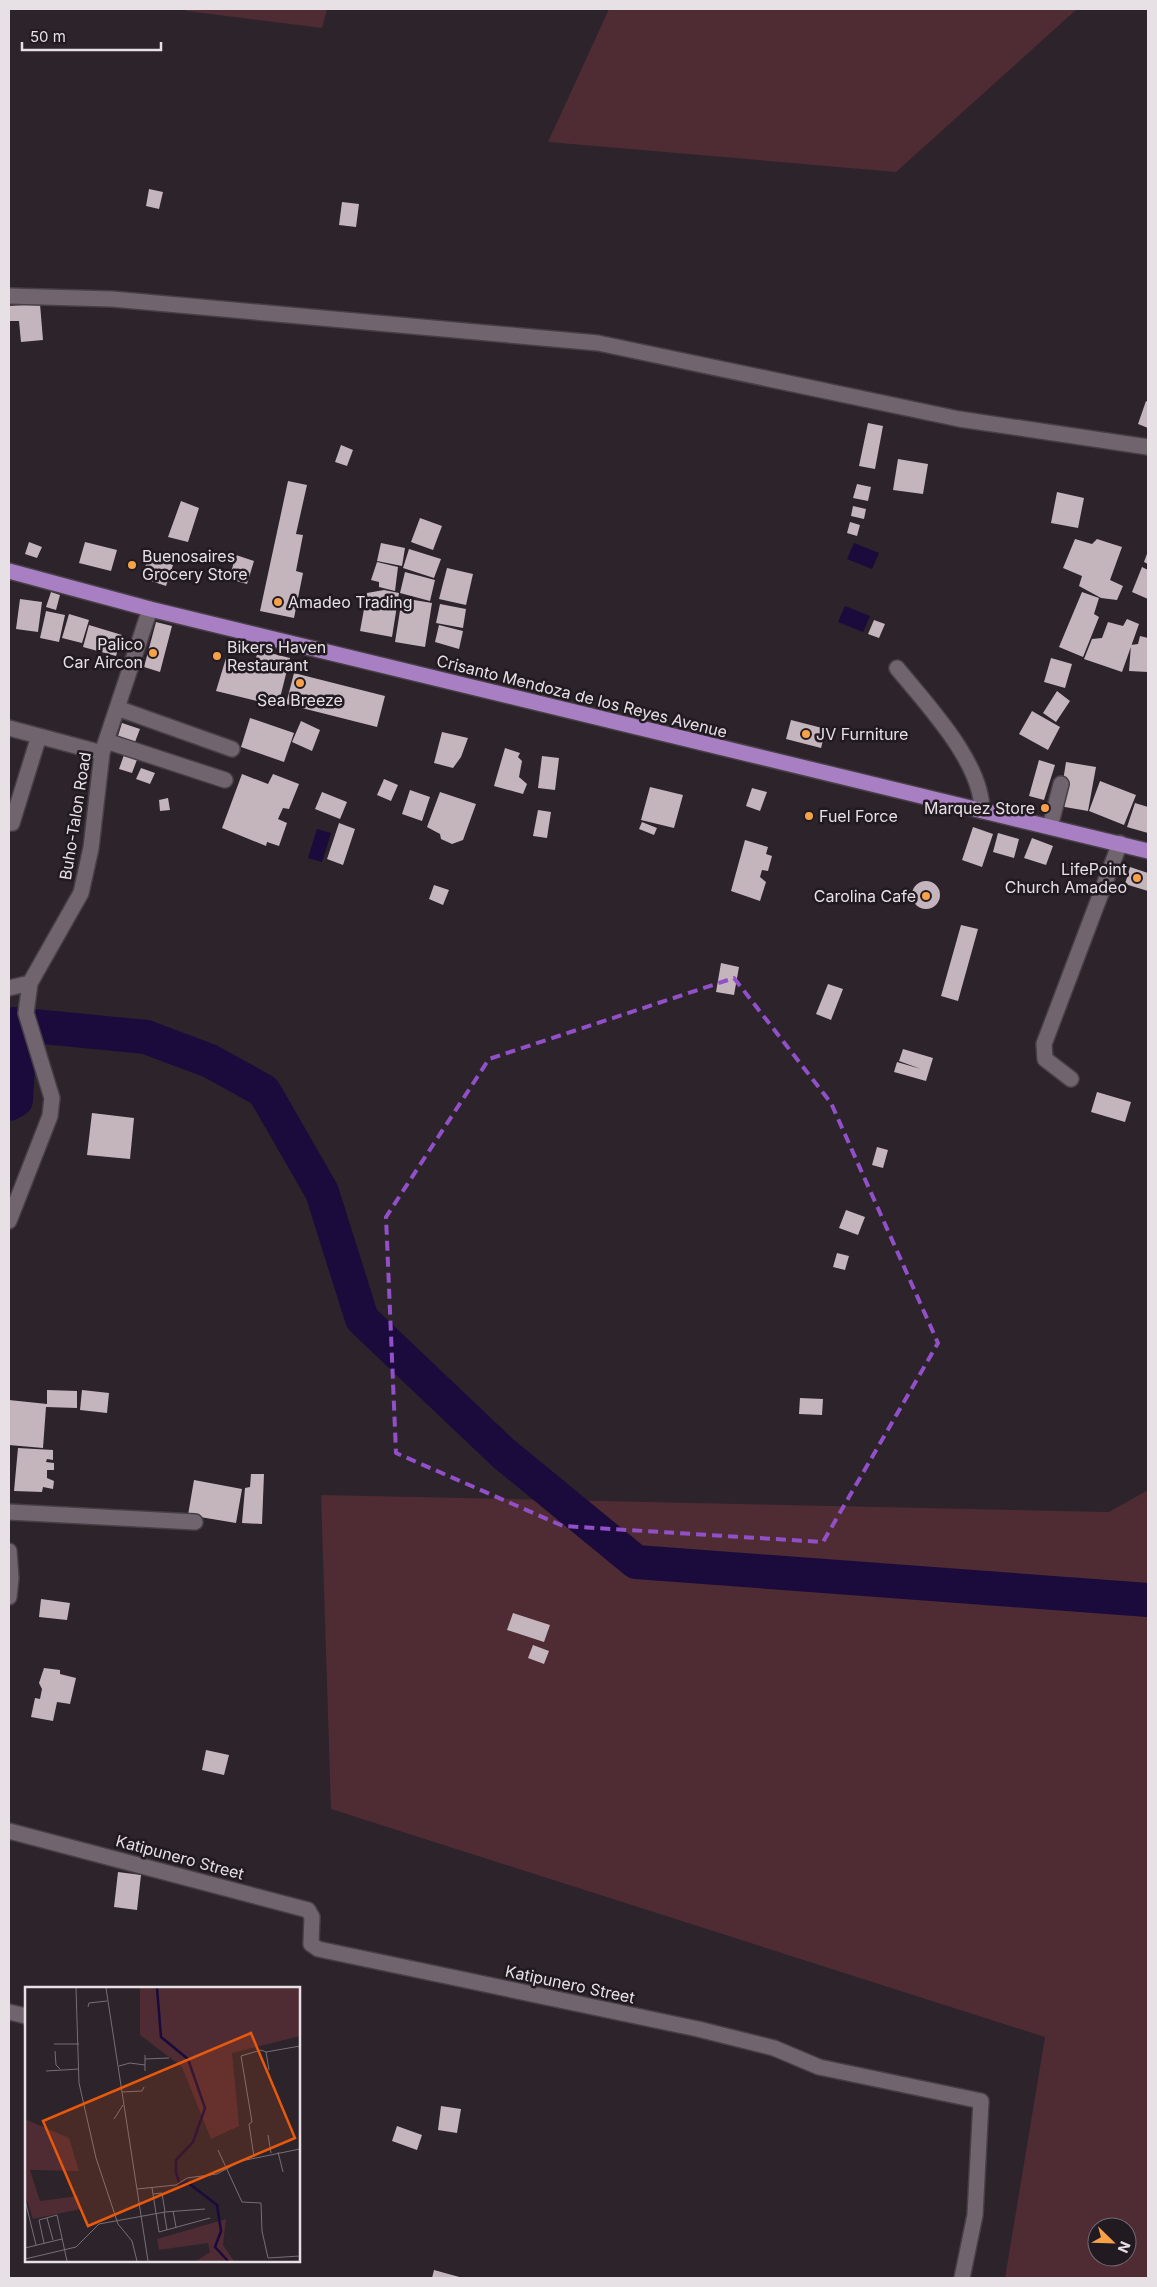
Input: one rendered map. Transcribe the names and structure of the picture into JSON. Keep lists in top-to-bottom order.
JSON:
{
  "streets": {
    "main road": ["Crisanto Mendoza de los Reyes Avenue"],
    "street": ["Buho-Talon Road", "Katipunero Street"]
  },
  "crossings": [
    ["Crisanto Mendoza de los Reyes Avenue", "Buho-Talon Road"]
  ],
  "places": [
    "Buenosaires Grocery Store",
    "Amadeo Trading",
    "Palico Car Aircon",
    "Bikers Haven Restaurant",
    "Sea Breeze",
    "JV Furniture",
    "Marquez Store",
    "Fuel Force",
    "LifePoint Church Amadeo",
    "Carolina Cafe"
  ],
  "scale_bar": "50 m",
  "north": "bottom right"
}
